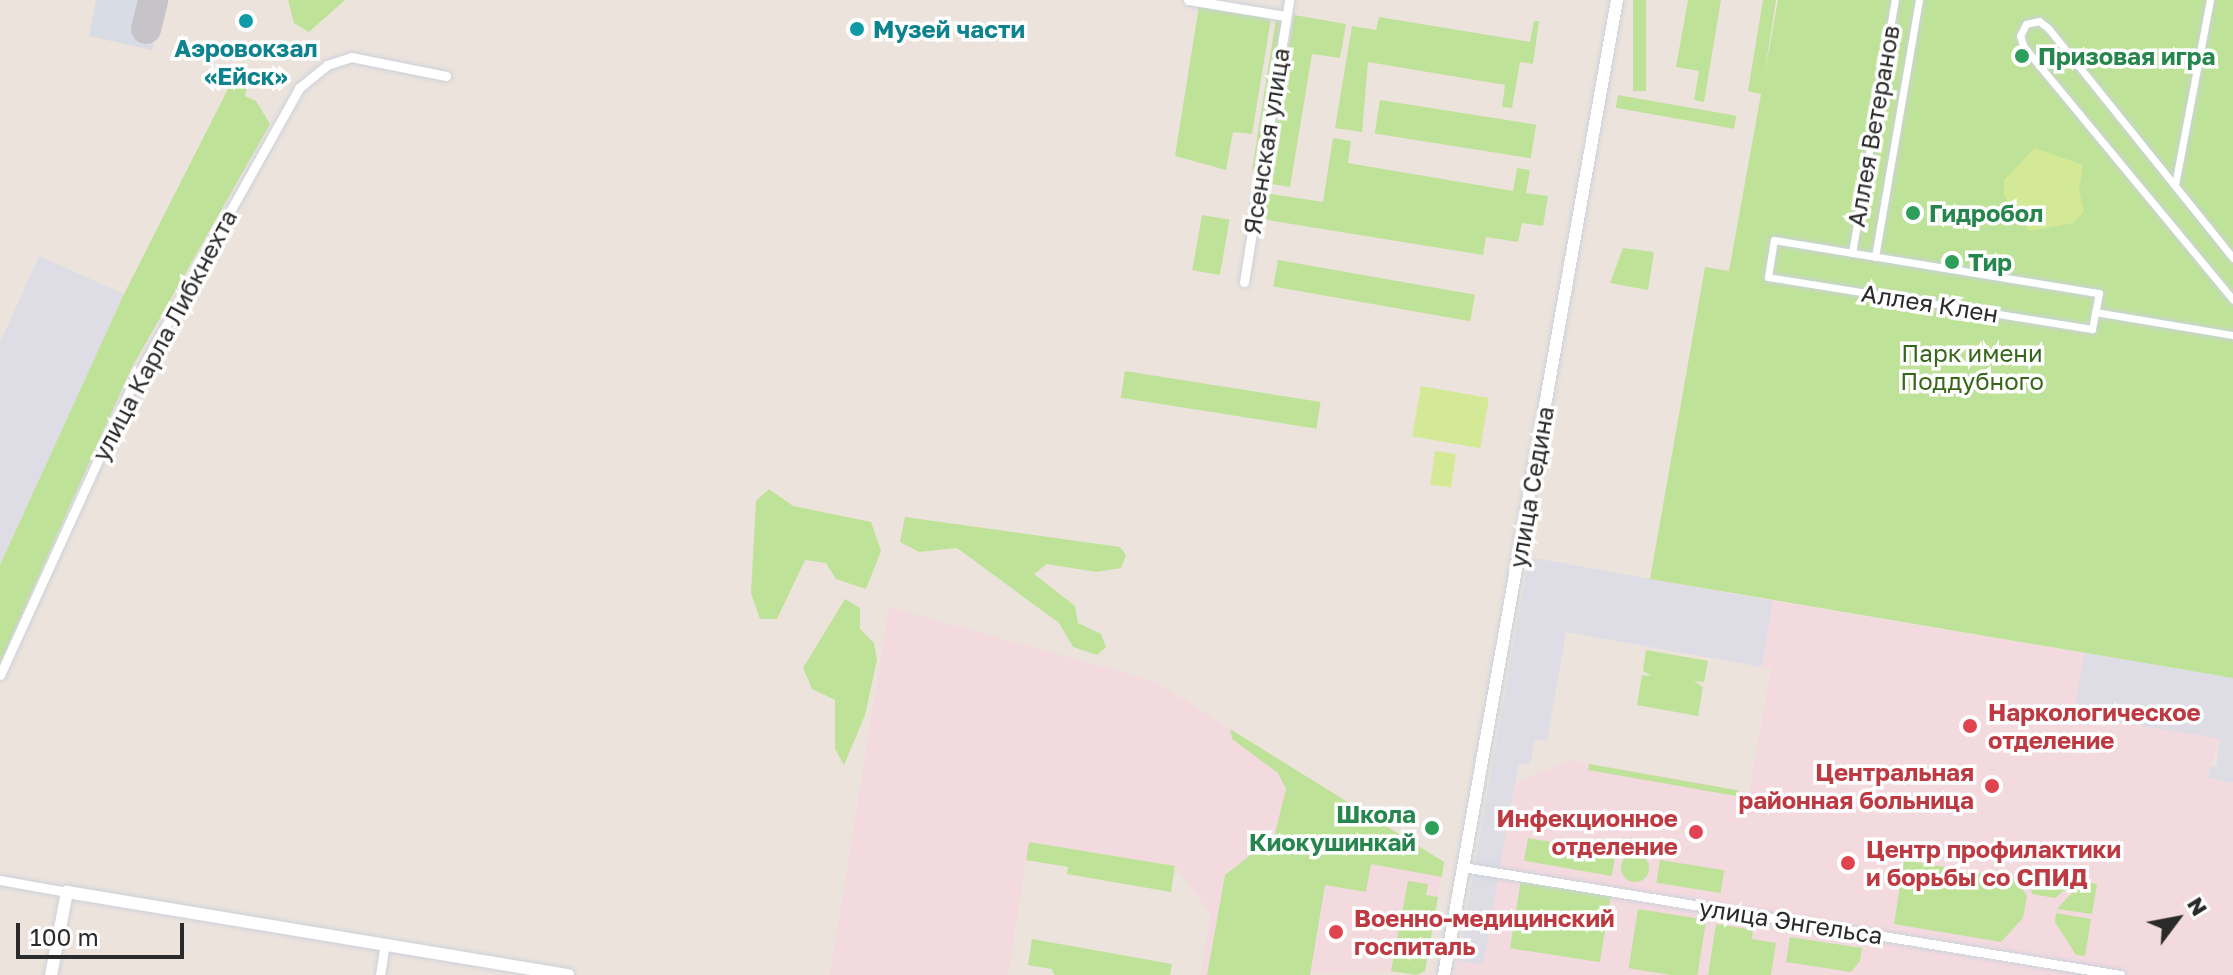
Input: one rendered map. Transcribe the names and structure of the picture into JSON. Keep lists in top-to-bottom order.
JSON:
{
  "streets": {
    "street": [
      "Аллея Ветеранов",
      "Ясенская улица",
      "Аллея Клен",
      "улица Карла Либкнехта",
      "улица Седина",
      "улица Энгельса"
    ]
  },
  "crossings": [
    ["Аллея Ветеранов", "Аллея Клен"],
    ["улица Седина", "улица Энгельса"]
  ],
  "parks": ["Парк имени Поддубного"],
  "places": [
    "Аэровокзал «Ейск»",
    "Музей части",
    "Призовая игра",
    "Гидробол",
    "Тир",
    "Наркологическое отделение",
    "Центральная районная больница",
    "Школа Киокушинкай",
    "Инфекционное отделение",
    "Центр профилактики и борьбы со СПИД",
    "Военно-медицинский госпиталь"
  ],
  "scale_bar": "100 m",
  "north": "top right"
}
